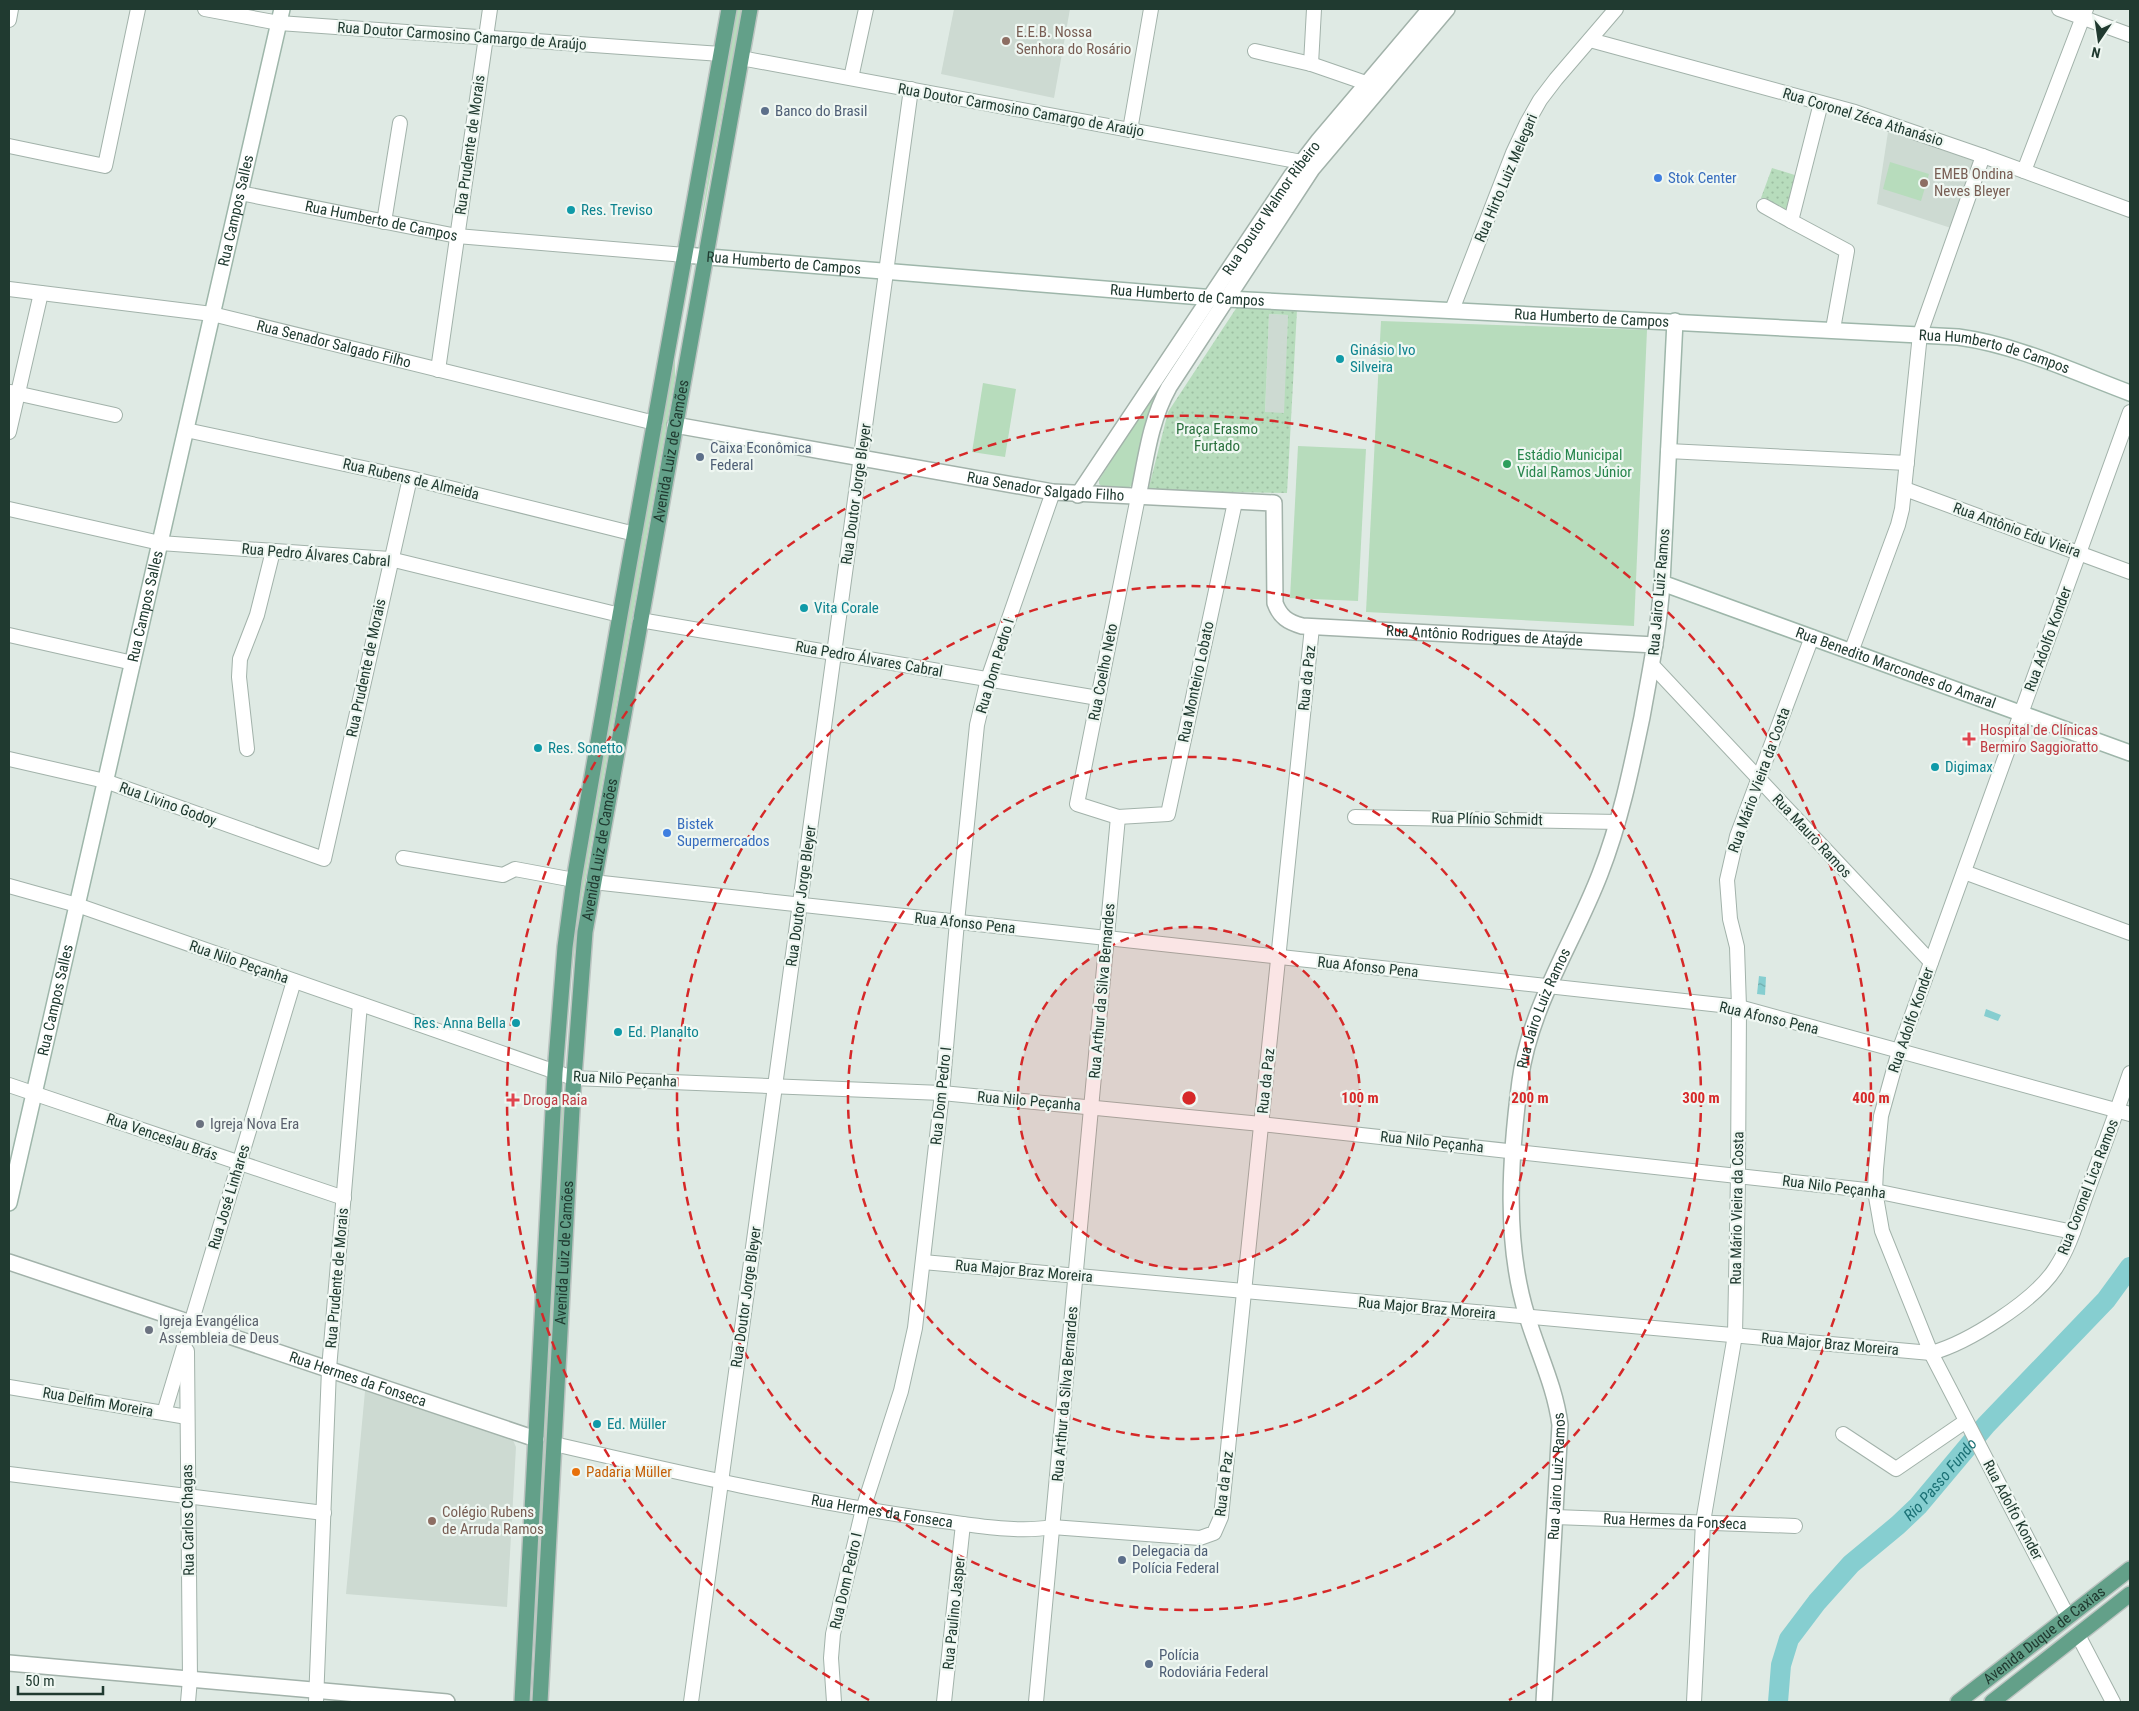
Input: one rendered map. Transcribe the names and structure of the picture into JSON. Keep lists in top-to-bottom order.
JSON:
{
  "streets": {
    "main road": ["Avenida Luiz de Camões", "Avenida Duque de Caxias"],
    "street": [
      "Rua Doutor Carmosino Camargo de Araújo",
      "Rua Coronel Zéca Athanásio",
      "Rua Prudente de Morais",
      "Rua Hirto Luiz Melegari",
      "Rua Doutor Walmor Ribeiro",
      "Rua Campos Salles",
      "Rua Humberto de Campos",
      "Rua Senador Salgado Filho",
      "Rua Rubens de Almeida",
      "Rua Doutor Jorge Bleyer",
      "Rua Antônio Edu Vieira",
      "Rua Pedro Álvares Cabral",
      "Rua Jairo Luiz Ramos",
      "Rua Antônio Rodrigues de Ataýde",
      "Rua Adolfo Konder",
      "Rua Dom Pedro I",
      "Rua Benedito Marcondes do Amaral",
      "Rua Coelho Neto",
      "Rua da Paz",
      "Rua Monteiro Lobato",
      "Rua Mário Vieira da Costa",
      "Rua Livino Godoy",
      "Rua Plínio Schmidt",
      "Rua Mauro Ramos",
      "Rua Afonso Pena",
      "Rua Nilo Peçanha",
      "Rua Arthur da Silva Bernardes",
      "Rua Venceslau Brás",
      "Rua Coronel Lica Ramos",
      "Rua José Linhares",
      "Rua Major Braz Moreira",
      "Rua Hermes da Fonseca",
      "Rua Delfim Moreira",
      "Rua Carlos Chagas",
      "Rua Paulino Jasper"
    ]
  },
  "crossings": [
    ["Rua Doutor Carmosino Camargo de Araújo", "Rua Prudente de Morais"],
    ["Rua Doutor Carmosino Camargo de Araújo", "Rua Doutor Walmor Ribeiro"],
    ["Rua Doutor Carmosino Camargo de Araújo", "Rua Campos Salles"],
    ["Rua Doutor Carmosino Camargo de Araújo", "Avenida Luiz de Camões"],
    ["Rua Doutor Carmosino Camargo de Araújo", "Rua Doutor Jorge Bleyer"],
    ["Rua Coronel Zéca Athanásio", "Rua Hirto Luiz Melegari"],
    ["Rua Prudente de Morais", "Rua Humberto de Campos"],
    ["Rua Prudente de Morais", "Rua Senador Salgado Filho"],
    ["Rua Prudente de Morais", "Rua Rubens de Almeida"],
    ["Rua Prudente de Morais", "Rua Pedro Álvares Cabral"],
    ["Rua Prudente de Morais", "Rua Livino Godoy"],
    ["Rua Prudente de Morais", "Rua Nilo Peçanha"],
    ["Rua Prudente de Morais", "Rua Venceslau Brás"],
    ["Rua Prudente de Morais", "Rua Hermes da Fonseca"],
    ["Rua Hirto Luiz Melegari", "Rua Humberto de Campos"],
    ["Rua Doutor Walmor Ribeiro", "Rua Humberto de Campos"],
    ["Rua Doutor Walmor Ribeiro", "Rua Senador Salgado Filho"],
    ["Rua Doutor Walmor Ribeiro", "Rua Coelho Neto"],
    ["Rua Campos Salles", "Rua Humberto de Campos"],
    ["Rua Campos Salles", "Rua Senador Salgado Filho"],
    ["Rua Campos Salles", "Rua Rubens de Almeida"],
    ["Rua Campos Salles", "Rua Pedro Álvares Cabral"],
    ["Rua Campos Salles", "Rua Livino Godoy"],
    ["Rua Campos Salles", "Rua Nilo Peçanha"],
    ["Rua Campos Salles", "Rua Venceslau Brás"],
    ["Rua Humberto de Campos", "Avenida Luiz de Camões"],
    ["Rua Humberto de Campos", "Rua Doutor Jorge Bleyer"],
    ["Rua Humberto de Campos", "Rua Jairo Luiz Ramos"],
    ["Rua Senador Salgado Filho", "Avenida Luiz de Camões"],
    ["Rua Senador Salgado Filho", "Rua Doutor Jorge Bleyer"],
    ["Rua Senador Salgado Filho", "Rua Antônio Rodrigues de Ataýde"],
    ["Rua Senador Salgado Filho", "Rua Dom Pedro I"],
    ["Rua Senador Salgado Filho", "Rua Coelho Neto"],
    ["Rua Senador Salgado Filho", "Rua da Paz"],
    ["Rua Senador Salgado Filho", "Rua Monteiro Lobato"],
    ["Avenida Luiz de Camões", "Rua Rubens de Almeida"],
    ["Avenida Luiz de Camões", "Rua Pedro Álvares Cabral"],
    ["Avenida Luiz de Camões", "Rua Afonso Pena"],
    ["Avenida Luiz de Camões", "Rua Nilo Peçanha"],
    ["Avenida Luiz de Camões", "Rua Hermes da Fonseca"],
    ["Rua Doutor Jorge Bleyer", "Rua Pedro Álvares Cabral"],
    ["Rua Doutor Jorge Bleyer", "Rua Afonso Pena"],
    ["Rua Doutor Jorge Bleyer", "Rua Nilo Peçanha"],
    ["Rua Doutor Jorge Bleyer", "Rua Hermes da Fonseca"],
    ["Rua Antônio Edu Vieira", "Rua Adolfo Konder"],
    ["Rua Pedro Álvares Cabral", "Rua Dom Pedro I"],
    ["Rua Pedro Álvares Cabral", "Rua Coelho Neto"],
    ["Rua Jairo Luiz Ramos", "Rua Antônio Rodrigues de Ataýde"],
    ["Rua Jairo Luiz Ramos", "Rua Benedito Marcondes do Amaral"],
    ["Rua Jairo Luiz Ramos", "Rua Plínio Schmidt"],
    ["Rua Jairo Luiz Ramos", "Rua Mauro Ramos"],
    ["Rua Jairo Luiz Ramos", "Rua Afonso Pena"],
    ["Rua Jairo Luiz Ramos", "Rua Nilo Peçanha"],
    ["Rua Jairo Luiz Ramos", "Rua Major Braz Moreira"],
    ["Rua Jairo Luiz Ramos", "Rua Hermes da Fonseca"],
    ["Rua Antônio Rodrigues de Ataýde", "Rua da Paz"],
    ["Rua Adolfo Konder", "Rua Benedito Marcondes do Amaral"],
    ["Rua Adolfo Konder", "Rua Mauro Ramos"],
    ["Rua Adolfo Konder", "Rua Afonso Pena"],
    ["Rua Adolfo Konder", "Rua Nilo Peçanha"],
    ["Rua Adolfo Konder", "Rua Coronel Lica Ramos"],
    ["Rua Adolfo Konder", "Rua Major Braz Moreira"],
    ["Rua Adolfo Konder", "Avenida Duque de Caxias"],
    ["Rua Dom Pedro I", "Rua Afonso Pena"],
    ["Rua Dom Pedro I", "Rua Nilo Peçanha"],
    ["Rua Dom Pedro I", "Rua Major Braz Moreira"],
    ["Rua Dom Pedro I", "Rua Hermes da Fonseca"],
    ["Rua Benedito Marcondes do Amaral", "Rua Mário Vieira da Costa"],
    ["Rua Coelho Neto", "Rua Monteiro Lobato"],
    ["Rua Coelho Neto", "Rua Arthur da Silva Bernardes"],
    ["Rua da Paz", "Rua Afonso Pena"],
    ["Rua da Paz", "Rua Nilo Peçanha"],
    ["Rua da Paz", "Rua Major Braz Moreira"],
    ["Rua da Paz", "Rua Hermes da Fonseca"],
    ["Rua Monteiro Lobato", "Rua Arthur da Silva Bernardes"],
    ["Rua Mário Vieira da Costa", "Rua Mauro Ramos"],
    ["Rua Mário Vieira da Costa", "Rua Afonso Pena"],
    ["Rua Mário Vieira da Costa", "Rua Nilo Peçanha"],
    ["Rua Mário Vieira da Costa", "Rua Major Braz Moreira"],
    ["Rua Mário Vieira da Costa", "Rua Hermes da Fonseca"],
    ["Rua Afonso Pena", "Rua Arthur da Silva Bernardes"],
    ["Rua Afonso Pena", "Rua Coronel Lica Ramos"],
    ["Rua Nilo Peçanha", "Rua Arthur da Silva Bernardes"],
    ["Rua Nilo Peçanha", "Rua Coronel Lica Ramos"],
    ["Rua Nilo Peçanha", "Rua José Linhares"],
    ["Rua Arthur da Silva Bernardes", "Rua Major Braz Moreira"],
    ["Rua Arthur da Silva Bernardes", "Rua Hermes da Fonseca"],
    ["Rua Venceslau Brás", "Rua José Linhares"],
    ["Rua Coronel Lica Ramos", "Rua Major Braz Moreira"],
    ["Rua José Linhares", "Rua Hermes da Fonseca"],
    ["Rua José Linhares", "Rua Delfim Moreira"],
    ["Rua José Linhares", "Rua Carlos Chagas"],
    ["Rua Hermes da Fonseca", "Rua Carlos Chagas"],
    ["Rua Hermes da Fonseca", "Rua Paulino Jasper"],
    ["Rua Delfim Moreira", "Rua Carlos Chagas"]
  ],
  "water": ["Rio Passo Fundo"],
  "parks": ["Praça Erasmo Furtado"],
  "places": {
    "other": [
      "E.E.B. Nossa Senhora do Rosário",
      "Banco do Brasil",
      "Stok Center",
      "EMEB Ondina Neves Bleyer",
      "Res. Treviso",
      "Ginásio Ivo Silveira",
      "Caixa Econômica Federal",
      "Estádio Municipal Vidal Ramos Júnior",
      "Vita Corale",
      "Res. Sonetto",
      "Digimax",
      "Bistek Supermercados",
      "Res. Anna Bella",
      "Ed. Planalto",
      "Igreja Nova Era",
      "Igreja Evangélica Assembleia de Deus",
      "Ed. Müller",
      "Padaria Müller",
      "Colégio Rubens de Arruda Ramos",
      "Delegacia da Polícia Federal",
      "Polícia Rodoviária Federal"
    ],
    "health": ["Hospital de Clínicas Bermiro Saggioratto", "Droga Raia"]
  },
  "scale_bar": "50 m",
  "north": "bottom",
  "rings": [
    "100 m",
    "200 m",
    "300 m",
    "400 m"
  ]
}
